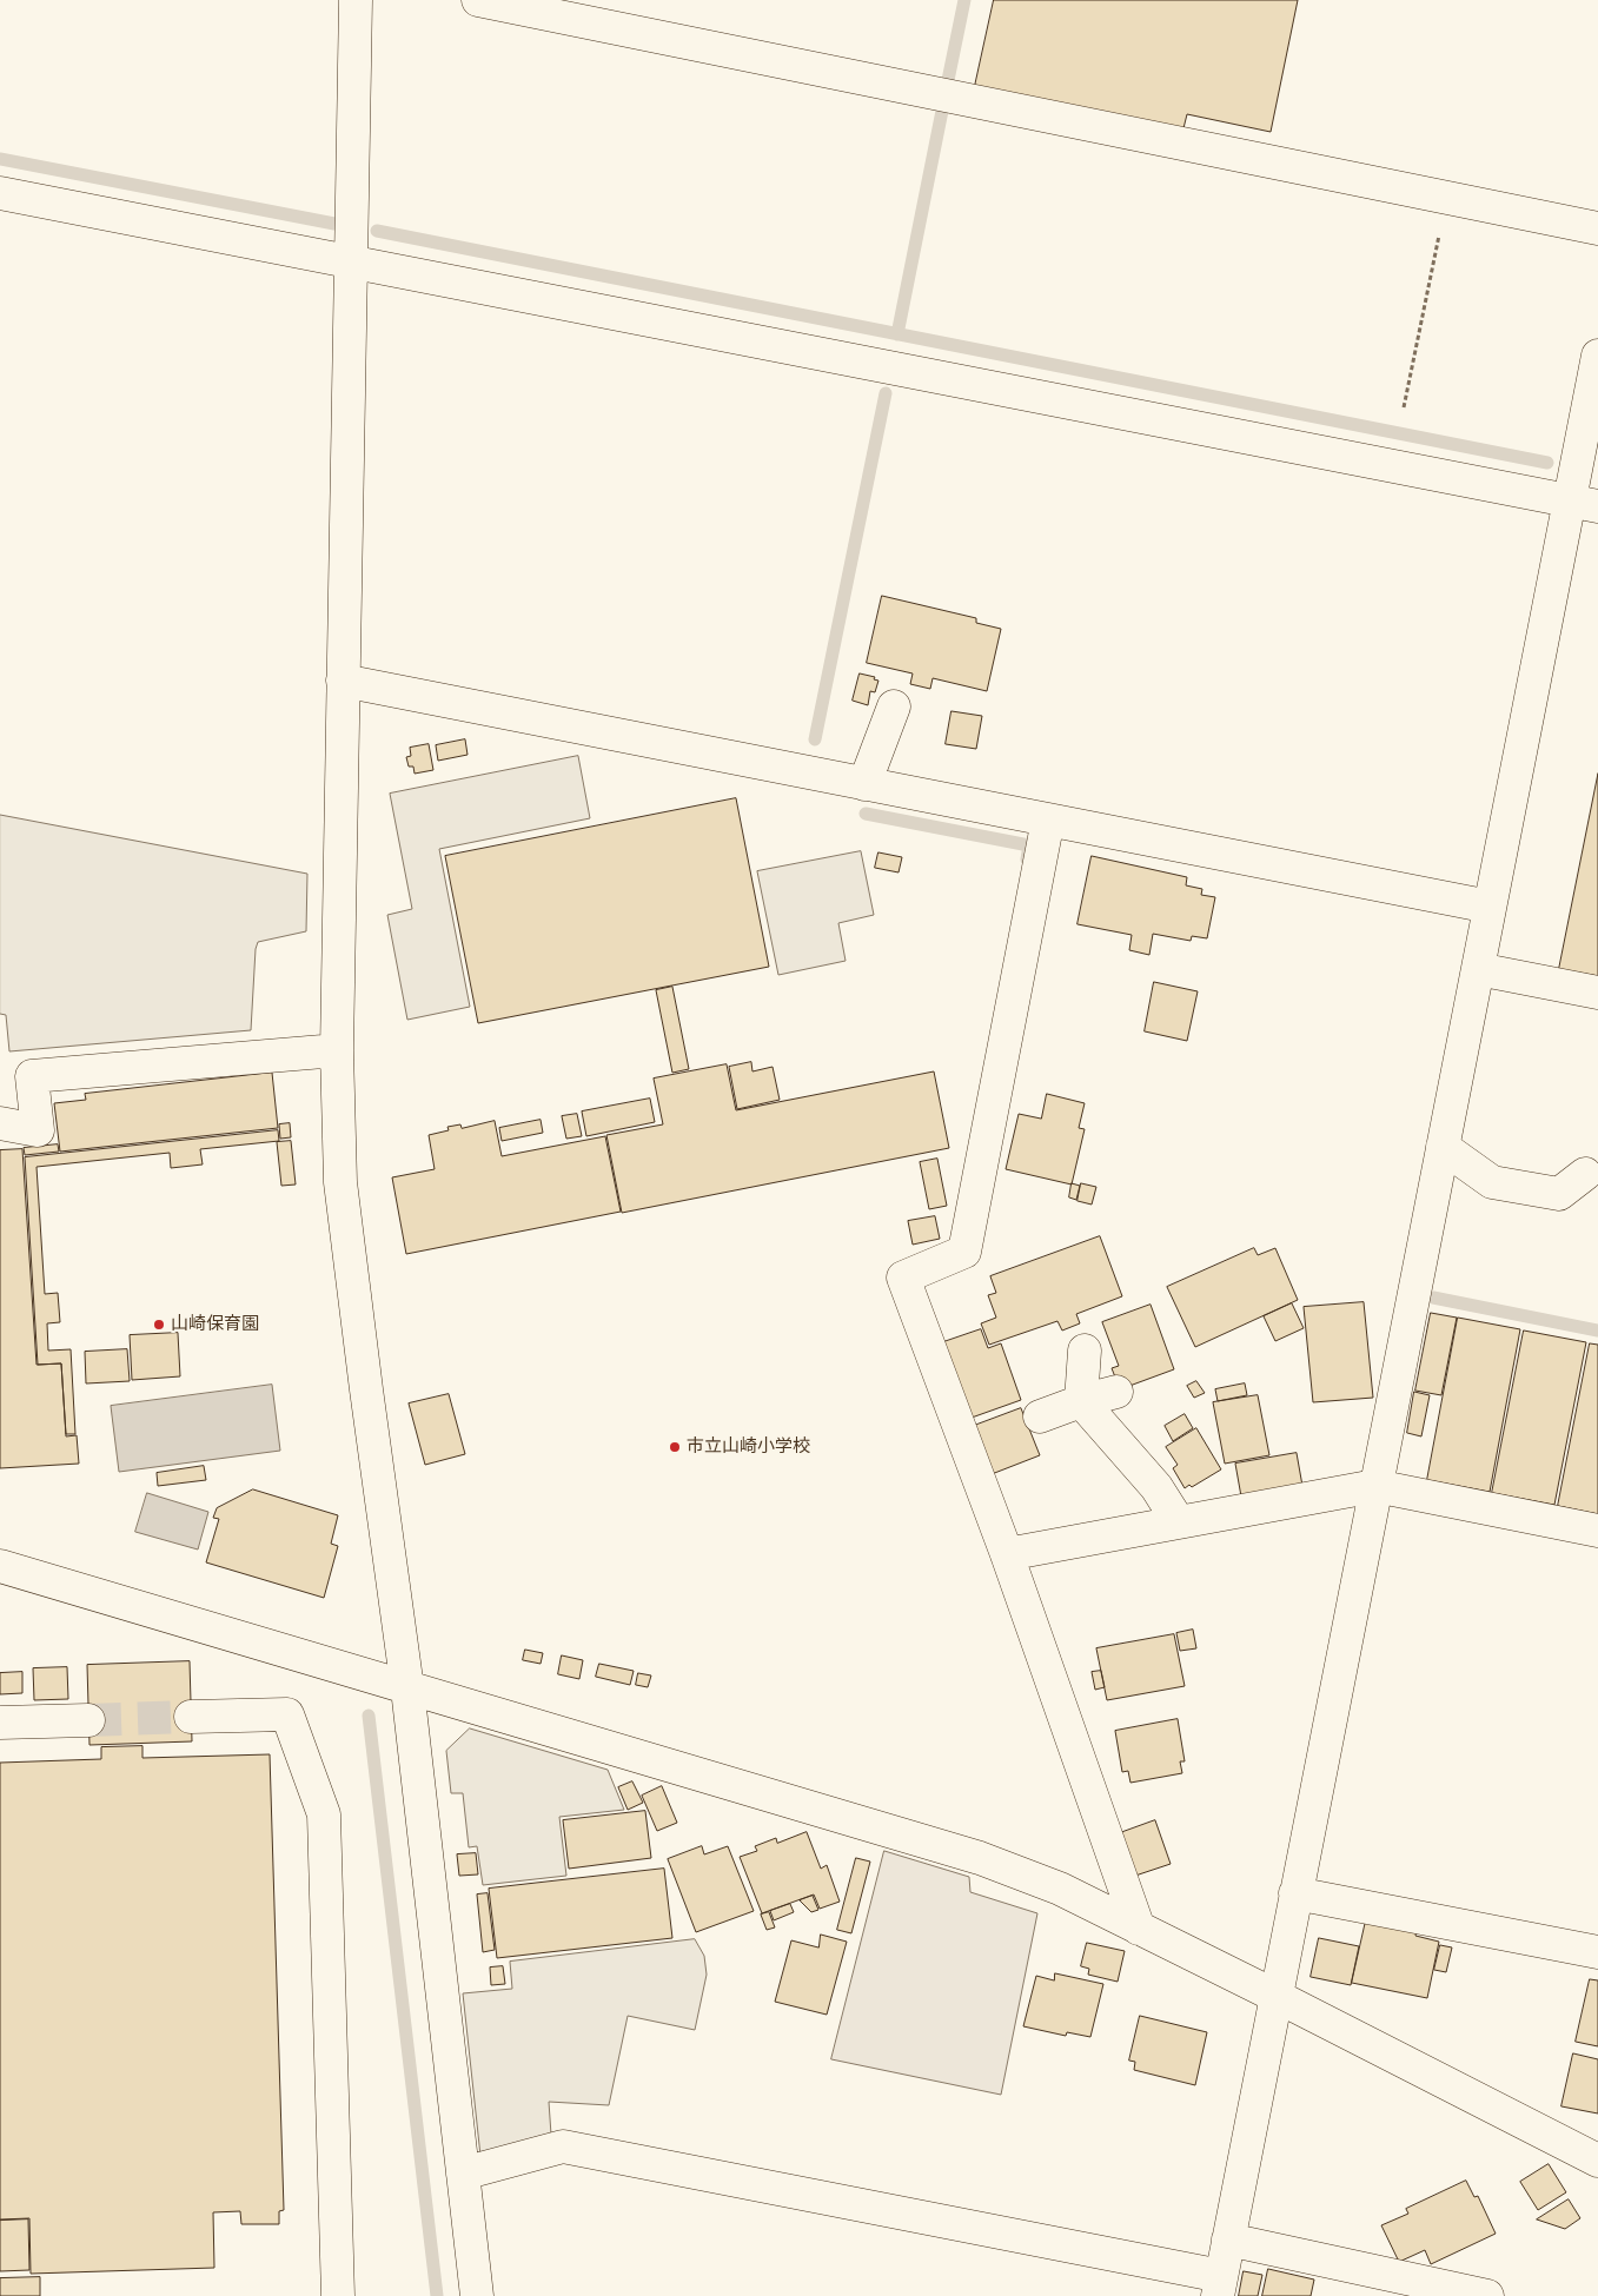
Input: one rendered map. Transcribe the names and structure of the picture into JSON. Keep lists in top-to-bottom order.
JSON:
{
  "places": ["山崎保育園", "市立山崎小学校"]
}
